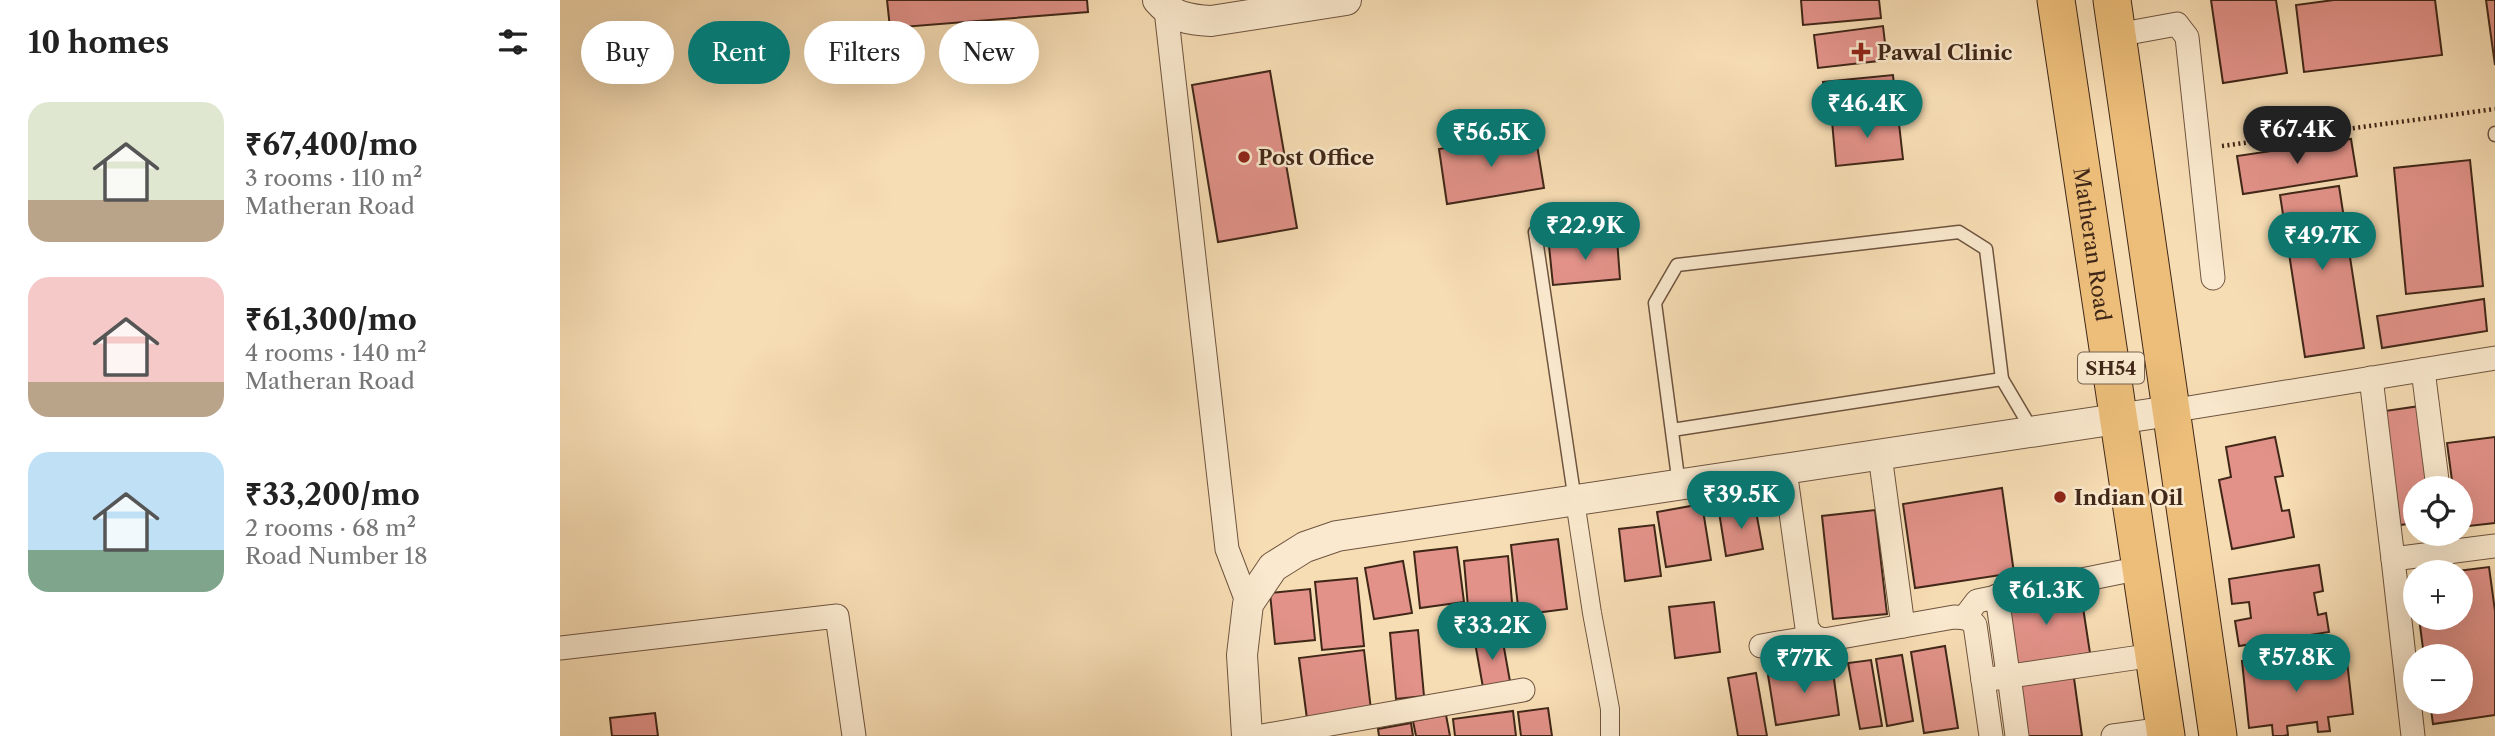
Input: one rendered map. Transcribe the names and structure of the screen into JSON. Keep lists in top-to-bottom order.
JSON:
{
  "streets": {
    "main road": ["Matheran Road", "SH54"]
  },
  "places": {
    "health": ["Pawal Clinic"],
    "other": ["Post Office", "Indian Oil"]
  },
  "page": {
    "heading": "10 homes",
    "chip": [
      "Buy",
      "Rent",
      "Filters",
      "New"
    ],
    "price": [
      "₹46.4K",
      "₹67.4K",
      "₹56.5K",
      "₹22.9K",
      "₹49.7K",
      "₹39.5K",
      "₹61.3K",
      "₹33.2K",
      "₹57.8K",
      "₹77K"
    ],
    "list": [
      {
        "name": "₹67,400/mo",
        "note": "3 rooms · 110 m² · Matheran Road"
      },
      {
        "name": "₹61,300/mo",
        "note": "4 rooms · 140 m² · Matheran Road"
      },
      {
        "name": "₹33,200/mo",
        "note": "2 rooms · 68 m² · Road Number 18"
      }
    ],
    "map_buttons": ["+", "−"]
  }
}
